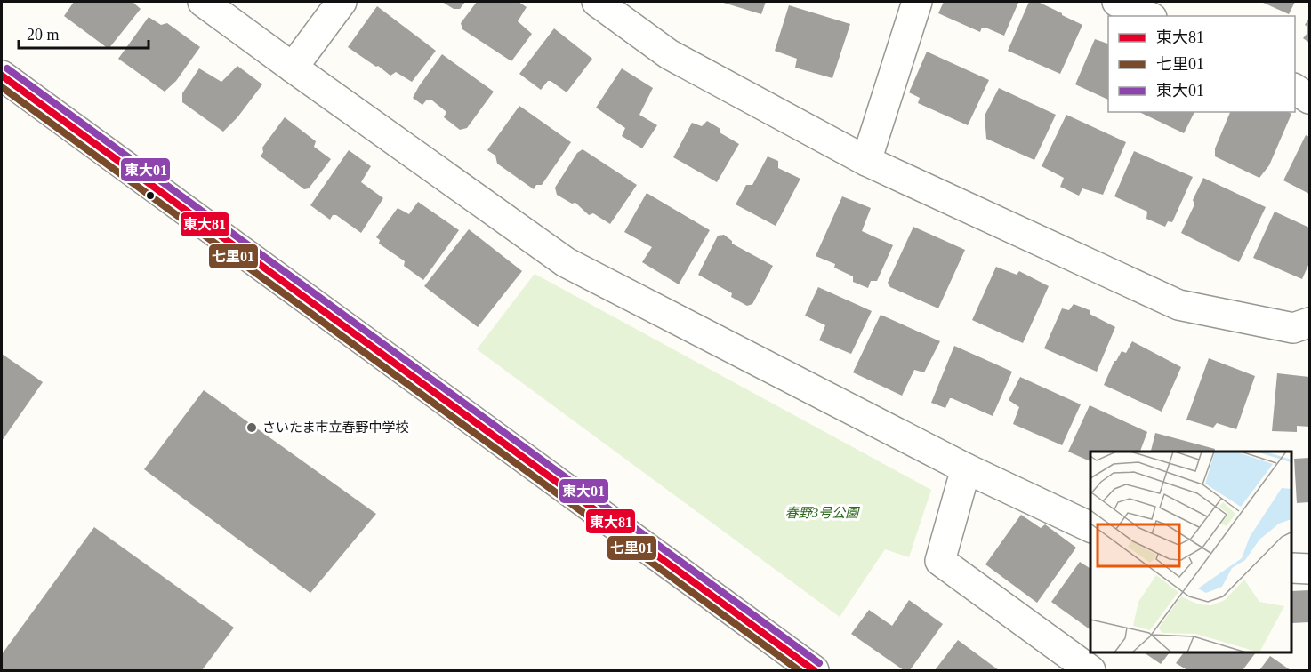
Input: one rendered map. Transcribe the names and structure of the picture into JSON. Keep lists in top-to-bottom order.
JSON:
{
  "parks": ["春野3号公園"],
  "places": ["さいたま市立春野中学校"],
  "lines": ["transit line 東大01", "transit line 東大81", "transit line 七里01"],
  "legend": ["東大81", "七里01", "東大01"],
  "scale_bar": "20 m"
}
